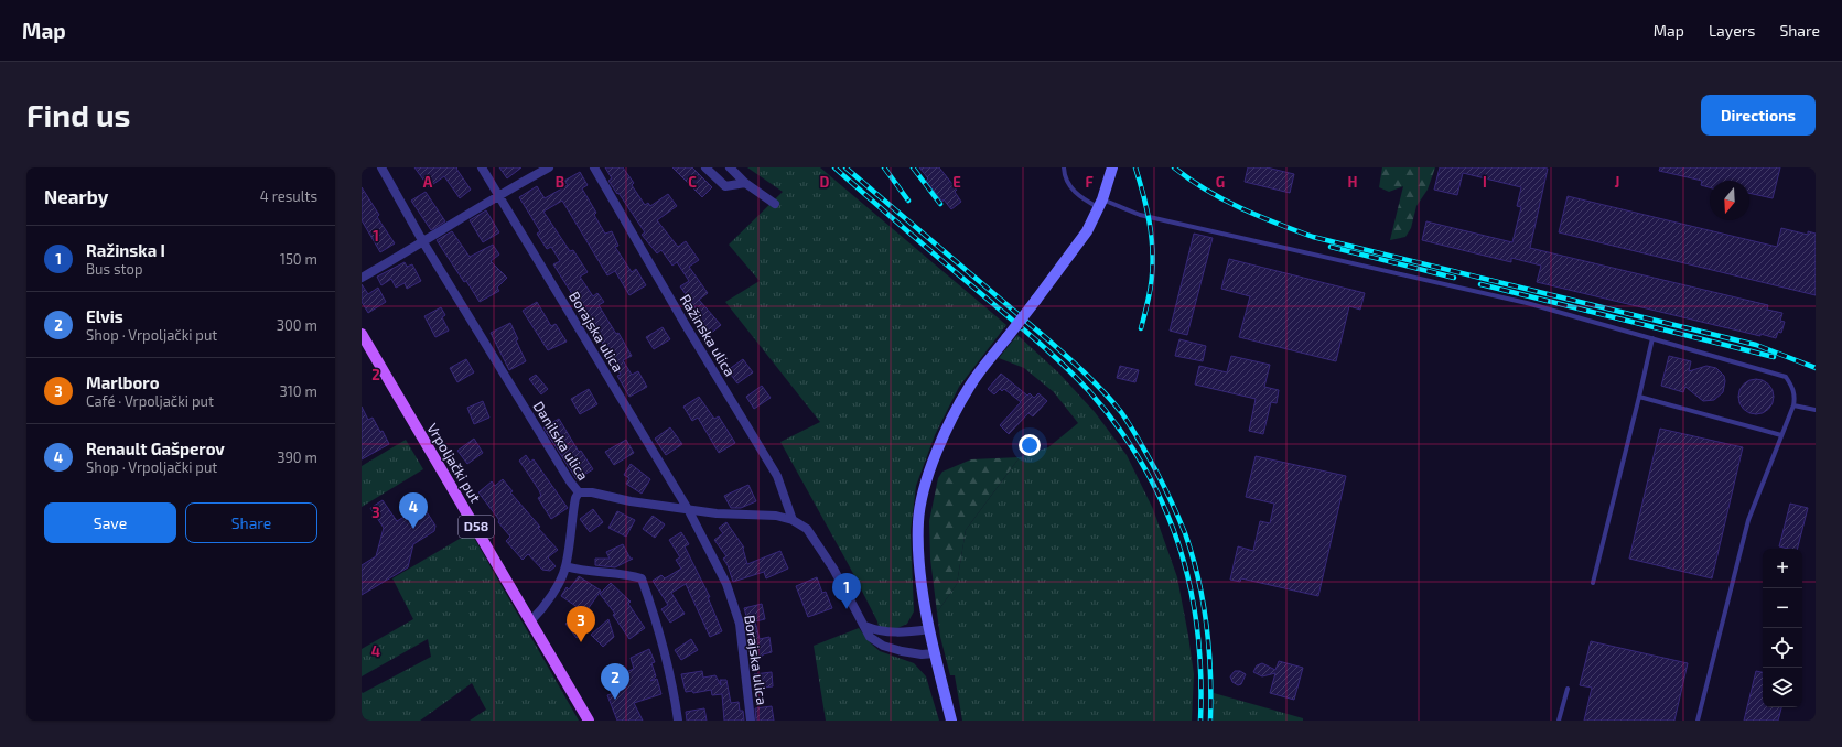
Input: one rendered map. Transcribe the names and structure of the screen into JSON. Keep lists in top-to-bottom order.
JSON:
{
  "streets": {
    "main road": ["Vrpoljački put", "D58"],
    "street": ["Borajska ulica", "Ražinska ulica", "Danilska ulica"]
  },
  "crossings": [
    ["Danilska ulica", "Vrpoljački put"]
  ],
  "north": "bottom",
  "page": {
    "header": "Map",
    "nav": ["Map", "Layers", "Share"],
    "buttons": [
      "Directions",
      ["Save", "Share"]
    ],
    "title": "Find us",
    "heading": ["Nearby", "4 results"],
    "list": [
      {
        "mark": "1",
        "name": "Ražinska I",
        "note": "Bus stop",
        "value": "150 m"
      },
      {
        "mark": "2",
        "name": "Elvis",
        "note": "Shop · Vrpoljački put",
        "value": "300 m"
      },
      {
        "mark": "3",
        "name": "Marlboro",
        "note": "Café · Vrpoljački put",
        "value": "310 m"
      },
      {
        "mark": "4",
        "name": "Renault Gašperov",
        "note": "Shop · Vrpoljački put",
        "value": "390 m"
      }
    ],
    "pins": [
      "4",
      "1",
      "3",
      "2"
    ],
    "map_buttons": ["+", "−"]
  },
  "grid": {
    "columns": [
      "A",
      "B",
      "C",
      "D",
      "E",
      "F",
      "G",
      "H",
      "I",
      "J"
    ],
    "rows": [
      "1",
      "2",
      "3",
      "4"
    ]
  }
}
